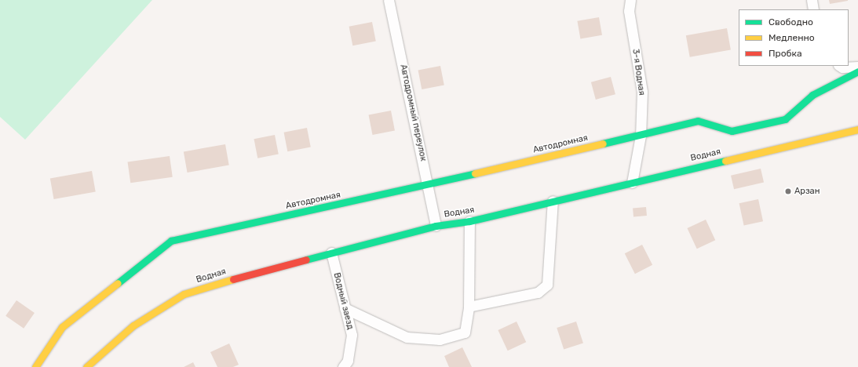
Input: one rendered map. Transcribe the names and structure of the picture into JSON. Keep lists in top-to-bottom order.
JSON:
{
  "streets": {
    "street": [
      "3-я Водная",
      "Автодромный переулок",
      "Автодромная",
      "Водная",
      "Водный заезд"
    ]
  },
  "crossings": [
    ["3-я Водная", "Автодромная"],
    ["3-я Водная", "Водная"],
    ["Автодромный переулок", "Автодромная"],
    ["Автодромный переулок", "Водная"],
    ["Водная", "Водный заезд"]
  ],
  "places": ["Арзан"],
  "legend": ["Свободно", "Медленно", "Пробка"]
}
